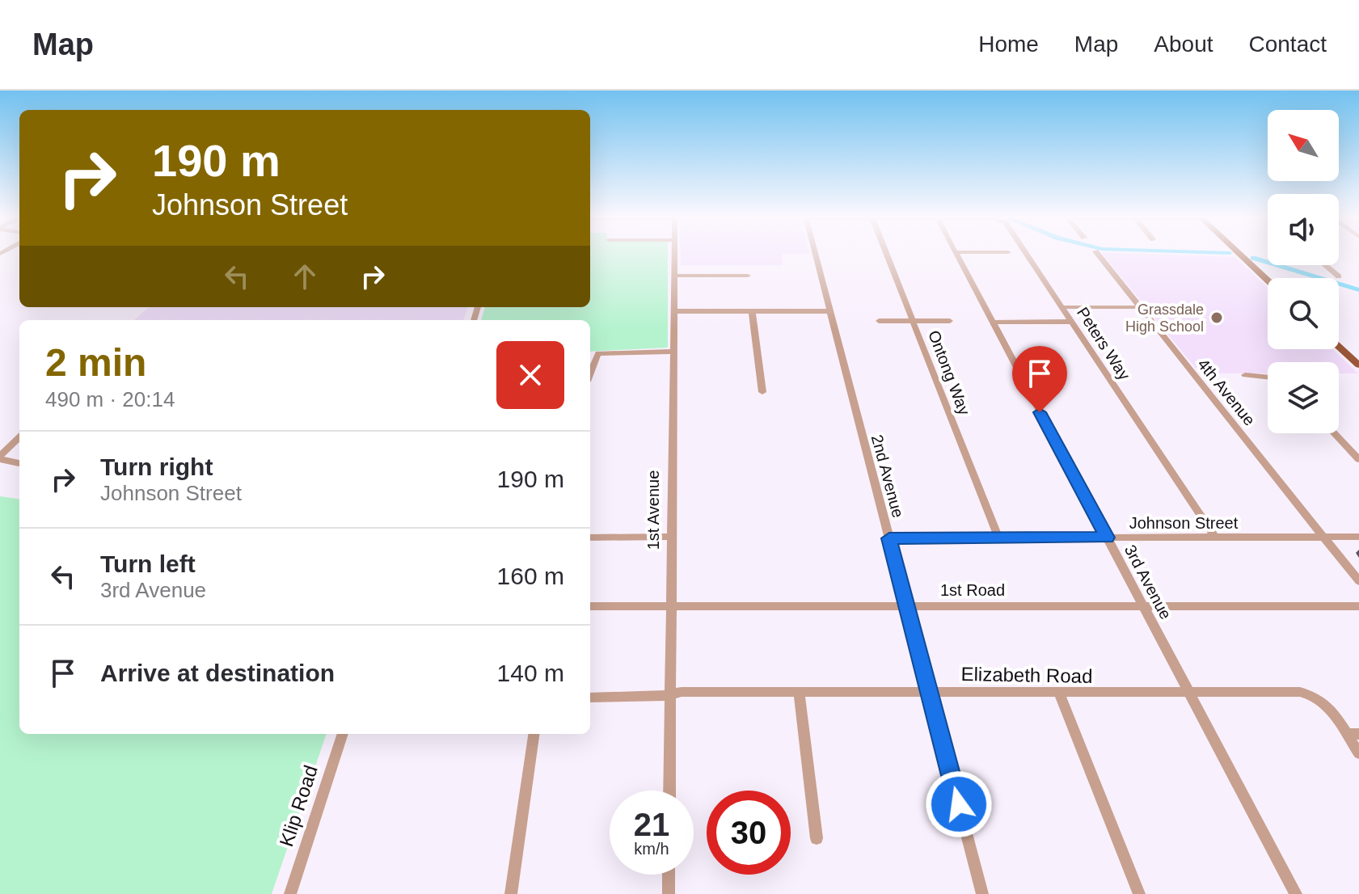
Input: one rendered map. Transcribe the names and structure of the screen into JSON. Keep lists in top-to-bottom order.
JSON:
{
  "streets": {
    "street": [
      "Peters Way",
      "Ontong Way",
      "4th Avenue",
      "2nd Avenue",
      "1st Avenue",
      "Johnson Street",
      "3rd Avenue",
      "1st Road",
      "Elizabeth Road",
      "Klip Road"
    ]
  },
  "crossings": [
    ["Peters Way", "Johnson Street"],
    ["Ontong Way", "Johnson Street"],
    ["4th Avenue", "Johnson Street"],
    ["2nd Avenue", "Johnson Street"],
    ["2nd Avenue", "1st Road"],
    ["2nd Avenue", "Elizabeth Road"],
    ["1st Avenue", "1st Road"],
    ["1st Avenue", "Elizabeth Road"],
    ["Johnson Street", "3rd Avenue"],
    ["3rd Avenue", "1st Road"],
    ["3rd Avenue", "Elizabeth Road"]
  ],
  "places": ["Grassdale High School"],
  "north": "top left",
  "page": {
    "header": "Map",
    "nav": [
      "Home",
      "Map",
      "About",
      "Contact"
    ],
    "turn": ["190 m", "Johnson Street"],
    "heading": ["2 min", "490 m · 20:14"],
    "list": [
      {
        "name": "Turn right",
        "note": "Johnson Street",
        "value": "190 m"
      },
      {
        "name": "Turn left",
        "note": "3rd Avenue",
        "value": "160 m"
      },
      {
        "name": "Arrive at destination",
        "value": "140 m"
      }
    ],
    "speed": "21 km/h",
    "limit": "30"
  }
}
